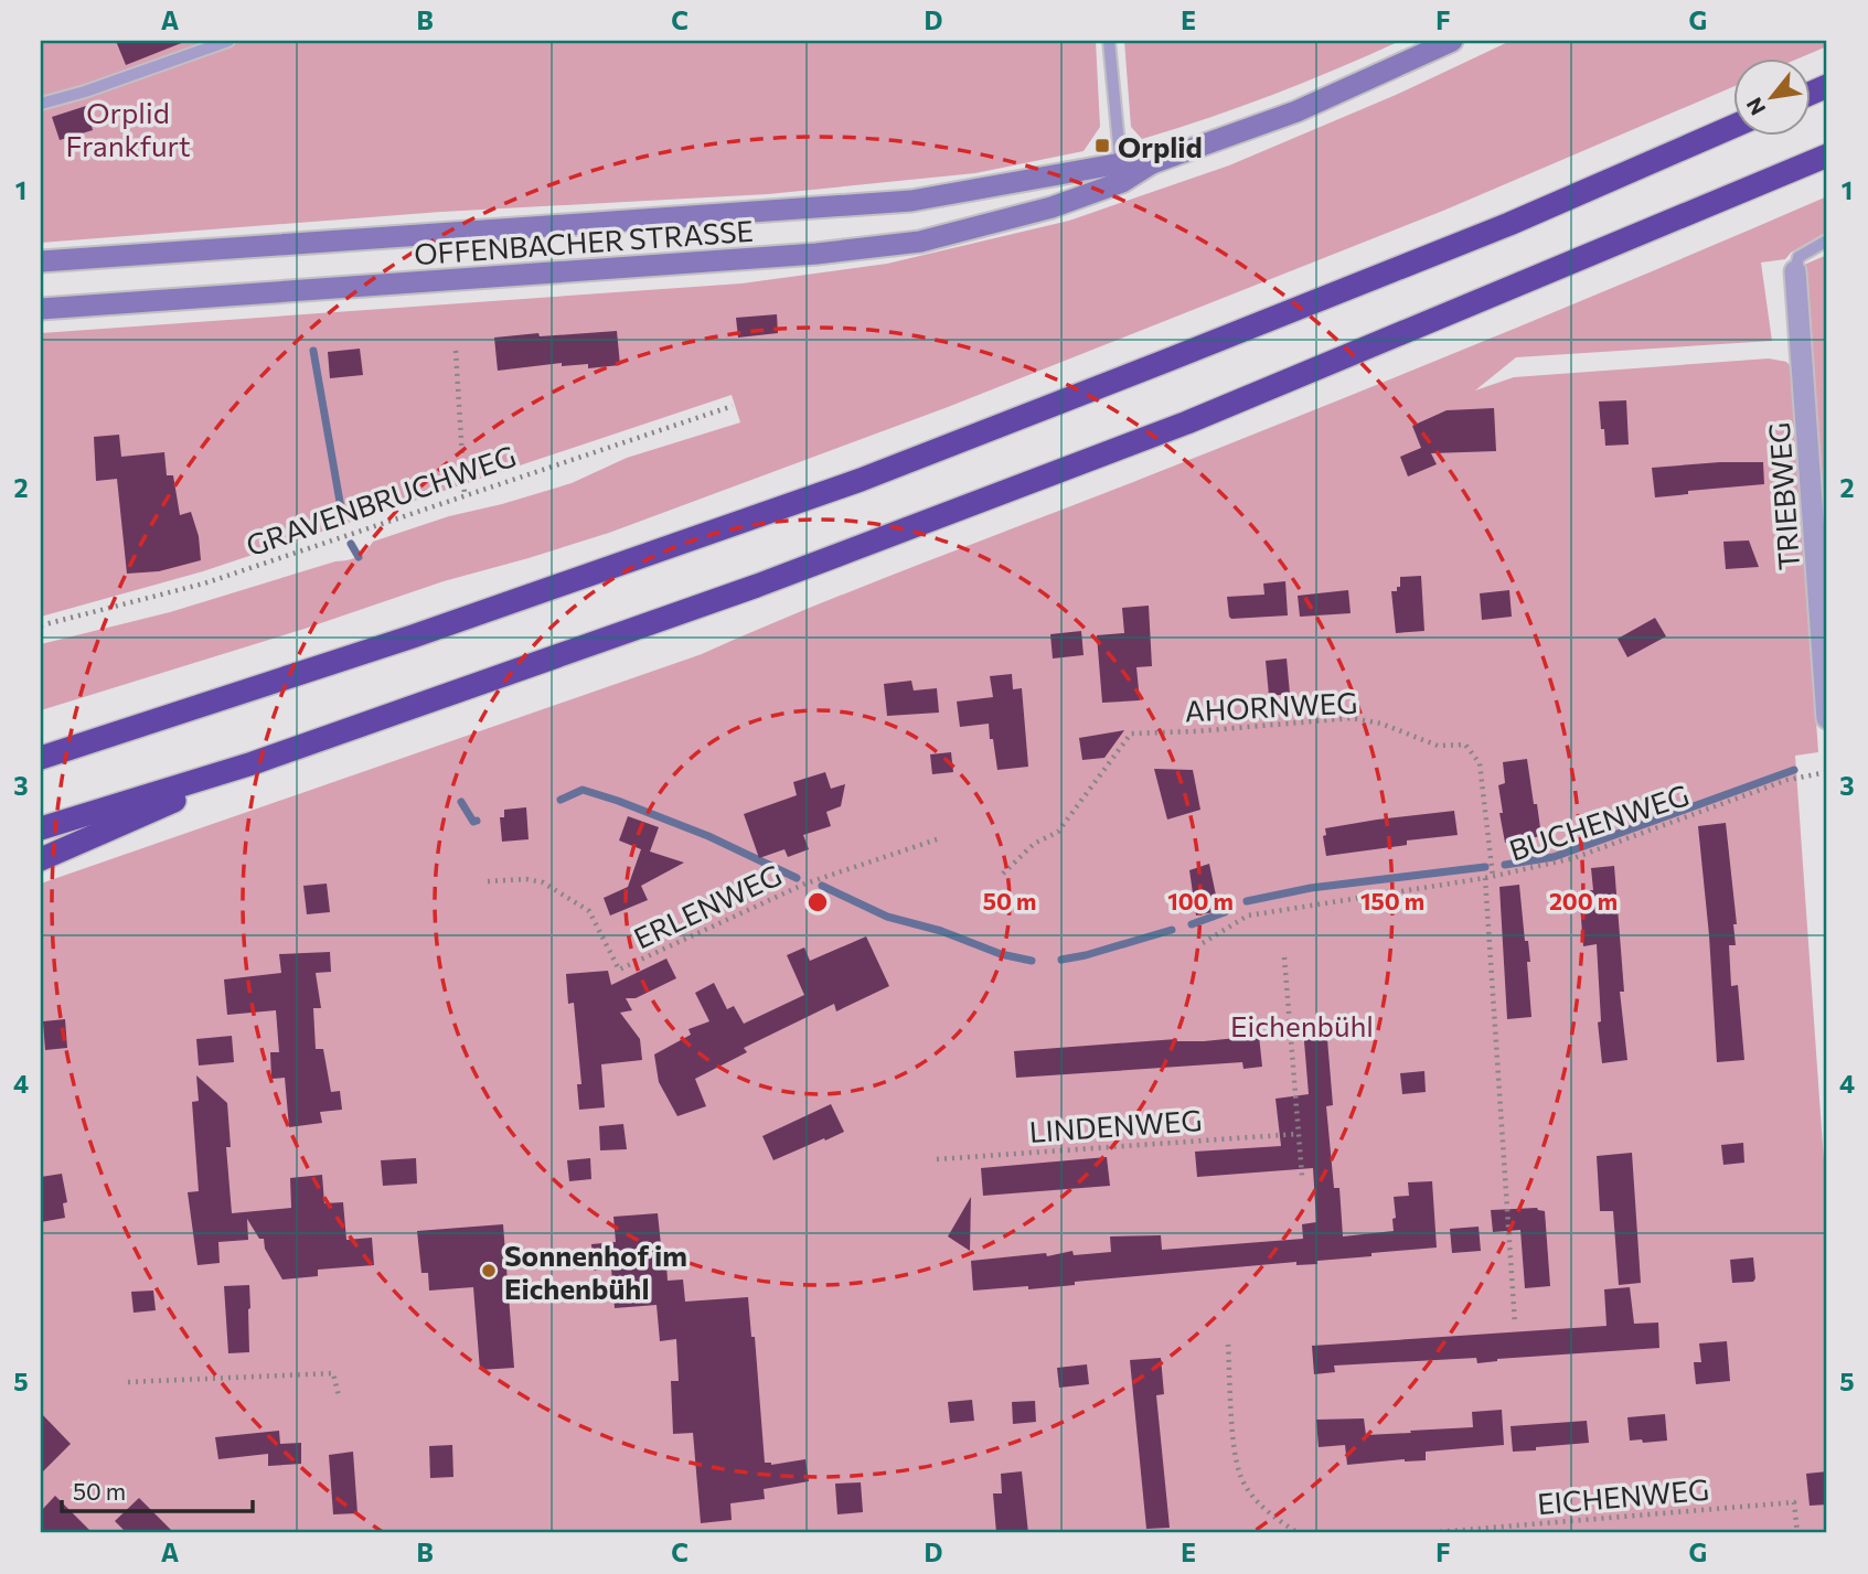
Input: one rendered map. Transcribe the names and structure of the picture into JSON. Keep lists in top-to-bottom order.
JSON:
{
  "streets": {
    "main road": ["OFFENBACHER STRASSE"],
    "street": ["TRIEBWEG"],
    "path": [
      "GRAVENBRUCHWEG",
      "AHORNWEG",
      "BUCHENWEG",
      "ERLENWEG",
      "LINDENWEG",
      "EICHENWEG"
    ]
  },
  "crossings": [
    ["AHORNWEG", "BUCHENWEG"]
  ],
  "parks": ["Orplid Frankfurt", "Eichenbühl"],
  "places": {
    "transit": ["Orplid"],
    "other": ["Sonnenhof im Eichenbühl"]
  },
  "scale_bar": "50 m",
  "north": "bottom left",
  "grid": {
    "columns": [
      "A",
      "B",
      "C",
      "D",
      "E",
      "F",
      "G"
    ],
    "rows": [
      "1",
      "2",
      "3",
      "4",
      "5"
    ]
  },
  "rings": [
    "50 m",
    "100 m",
    "150 m",
    "200 m"
  ]
}
